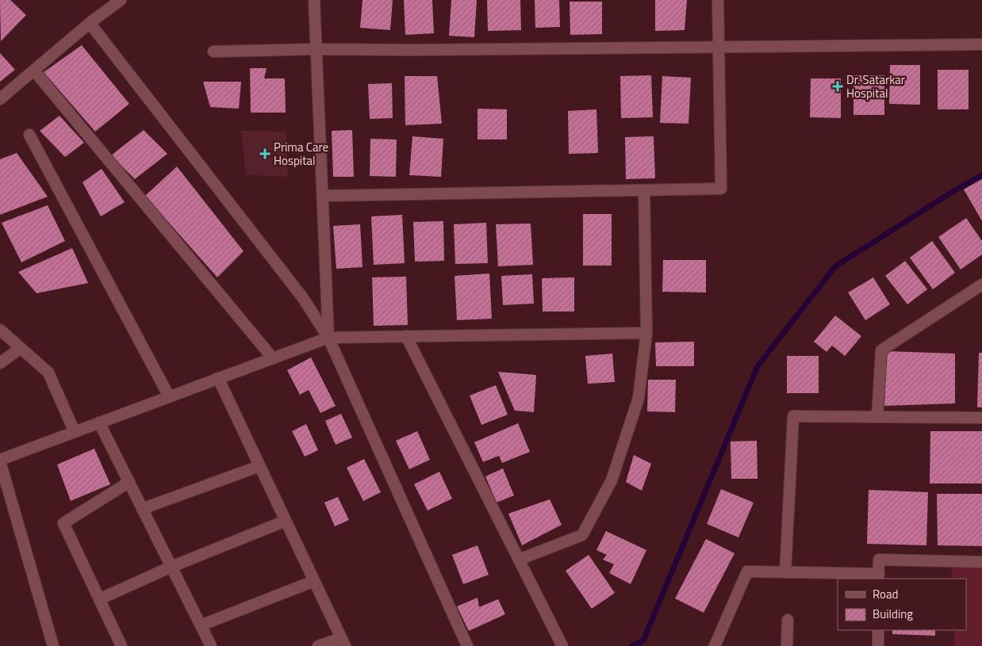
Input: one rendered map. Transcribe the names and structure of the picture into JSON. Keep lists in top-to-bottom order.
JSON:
{
  "places": {
    "health": ["Dr. Satarkar Hospital", "Prima Care Hospital"]
  },
  "legend": ["Road", "Building"]
}
